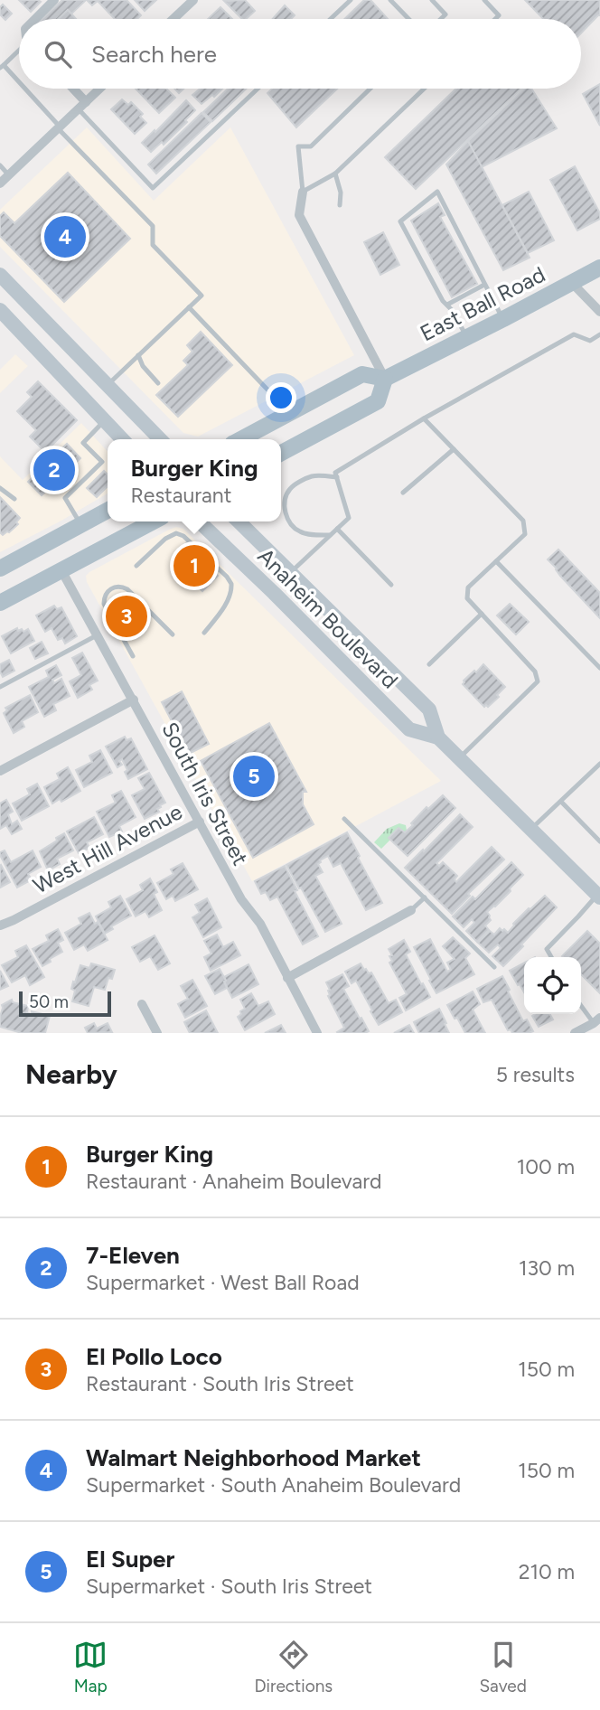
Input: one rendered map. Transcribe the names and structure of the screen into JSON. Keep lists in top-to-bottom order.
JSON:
{
  "streets": {
    "main road": ["East Ball Road", "Anaheim Boulevard"],
    "street": ["South Iris Street", "West Hill Avenue"]
  },
  "crossings": [
    ["South Iris Street", "West Hill Avenue"]
  ],
  "scale_bar": "50 m",
  "page": {
    "search": "Search here",
    "pins": [
      "4",
      "2",
      "1",
      "3",
      "5"
    ],
    "popup": ["Burger King", "Restaurant"],
    "scale": "50 m",
    "heading": ["Nearby", "5 results"],
    "list": [
      {
        "mark": "1",
        "name": "Burger King",
        "note": "Restaurant · Anaheim Boulevard",
        "value": "100 m"
      },
      {
        "mark": "2",
        "name": "7-Eleven",
        "note": "Supermarket · West Ball Road",
        "value": "130 m"
      },
      {
        "mark": "3",
        "name": "El Pollo Loco",
        "note": "Restaurant · South Iris Street",
        "value": "150 m"
      },
      {
        "mark": "4",
        "name": "Walmart Neighborhood Market",
        "note": "Supermarket · South Anaheim Boulevard",
        "value": "150 m"
      },
      {
        "mark": "5",
        "name": "El Super",
        "note": "Supermarket · South Iris Street",
        "value": "210 m"
      }
    ],
    "nav": ["Map", "Directions", "Saved"]
  }
}
